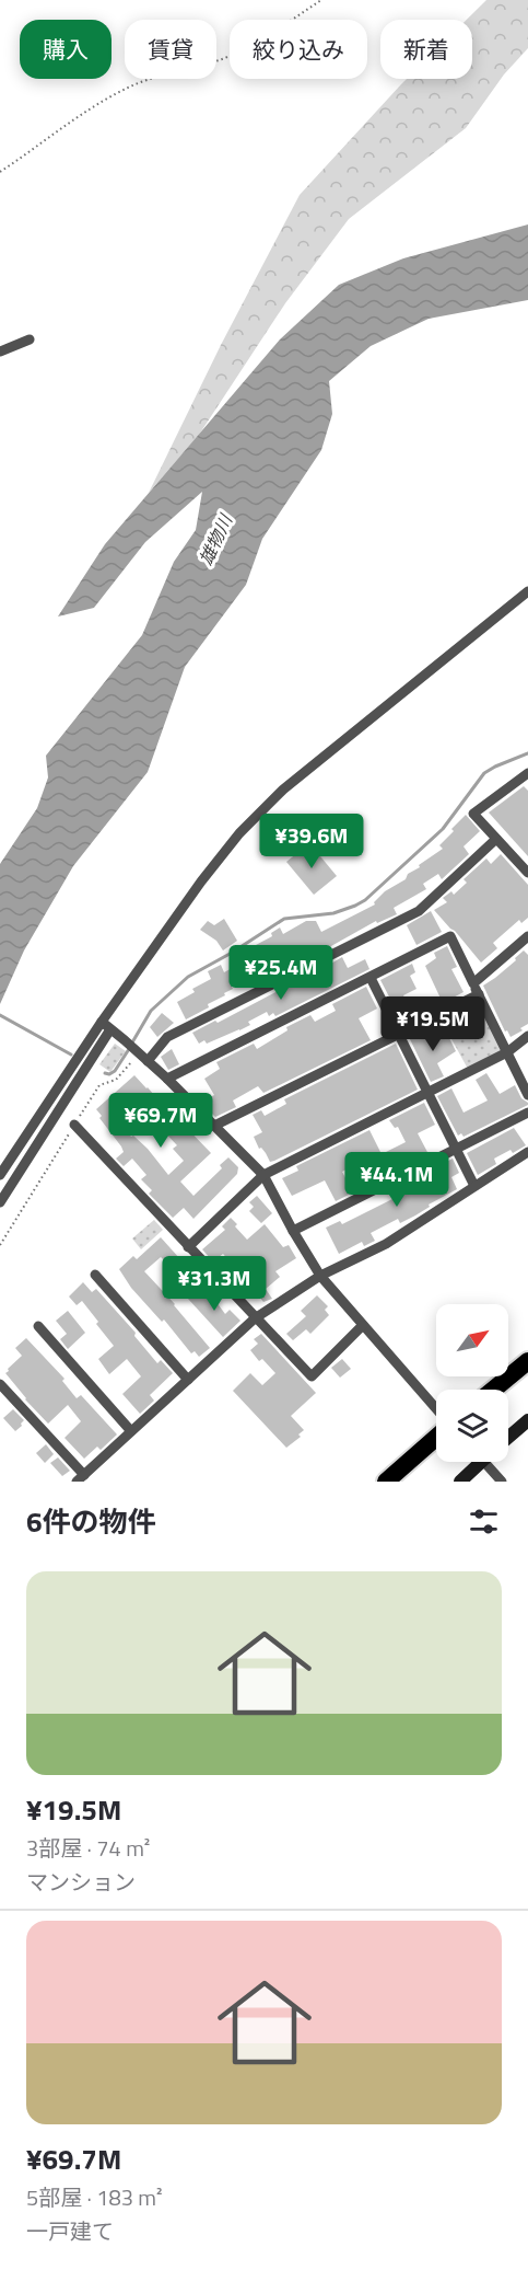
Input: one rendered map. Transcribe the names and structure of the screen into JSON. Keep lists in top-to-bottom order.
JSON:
{
  "water": ["雄物川"],
  "north": "top right",
  "page": {
    "chip": [
      "購入",
      "賃貸",
      "絞り込み",
      "新着"
    ],
    "price": [
      "¥39.6M",
      "¥25.4M",
      "¥19.5M",
      "¥69.7M",
      "¥44.1M",
      "¥31.3M"
    ],
    "heading": "6件の物件",
    "list": [
      {
        "name": "¥19.5M",
        "note": "3部屋 · 74 m² · マンション"
      },
      {
        "name": "¥69.7M",
        "note": "5部屋 · 183 m² · 一戸建て"
      }
    ]
  }
}
